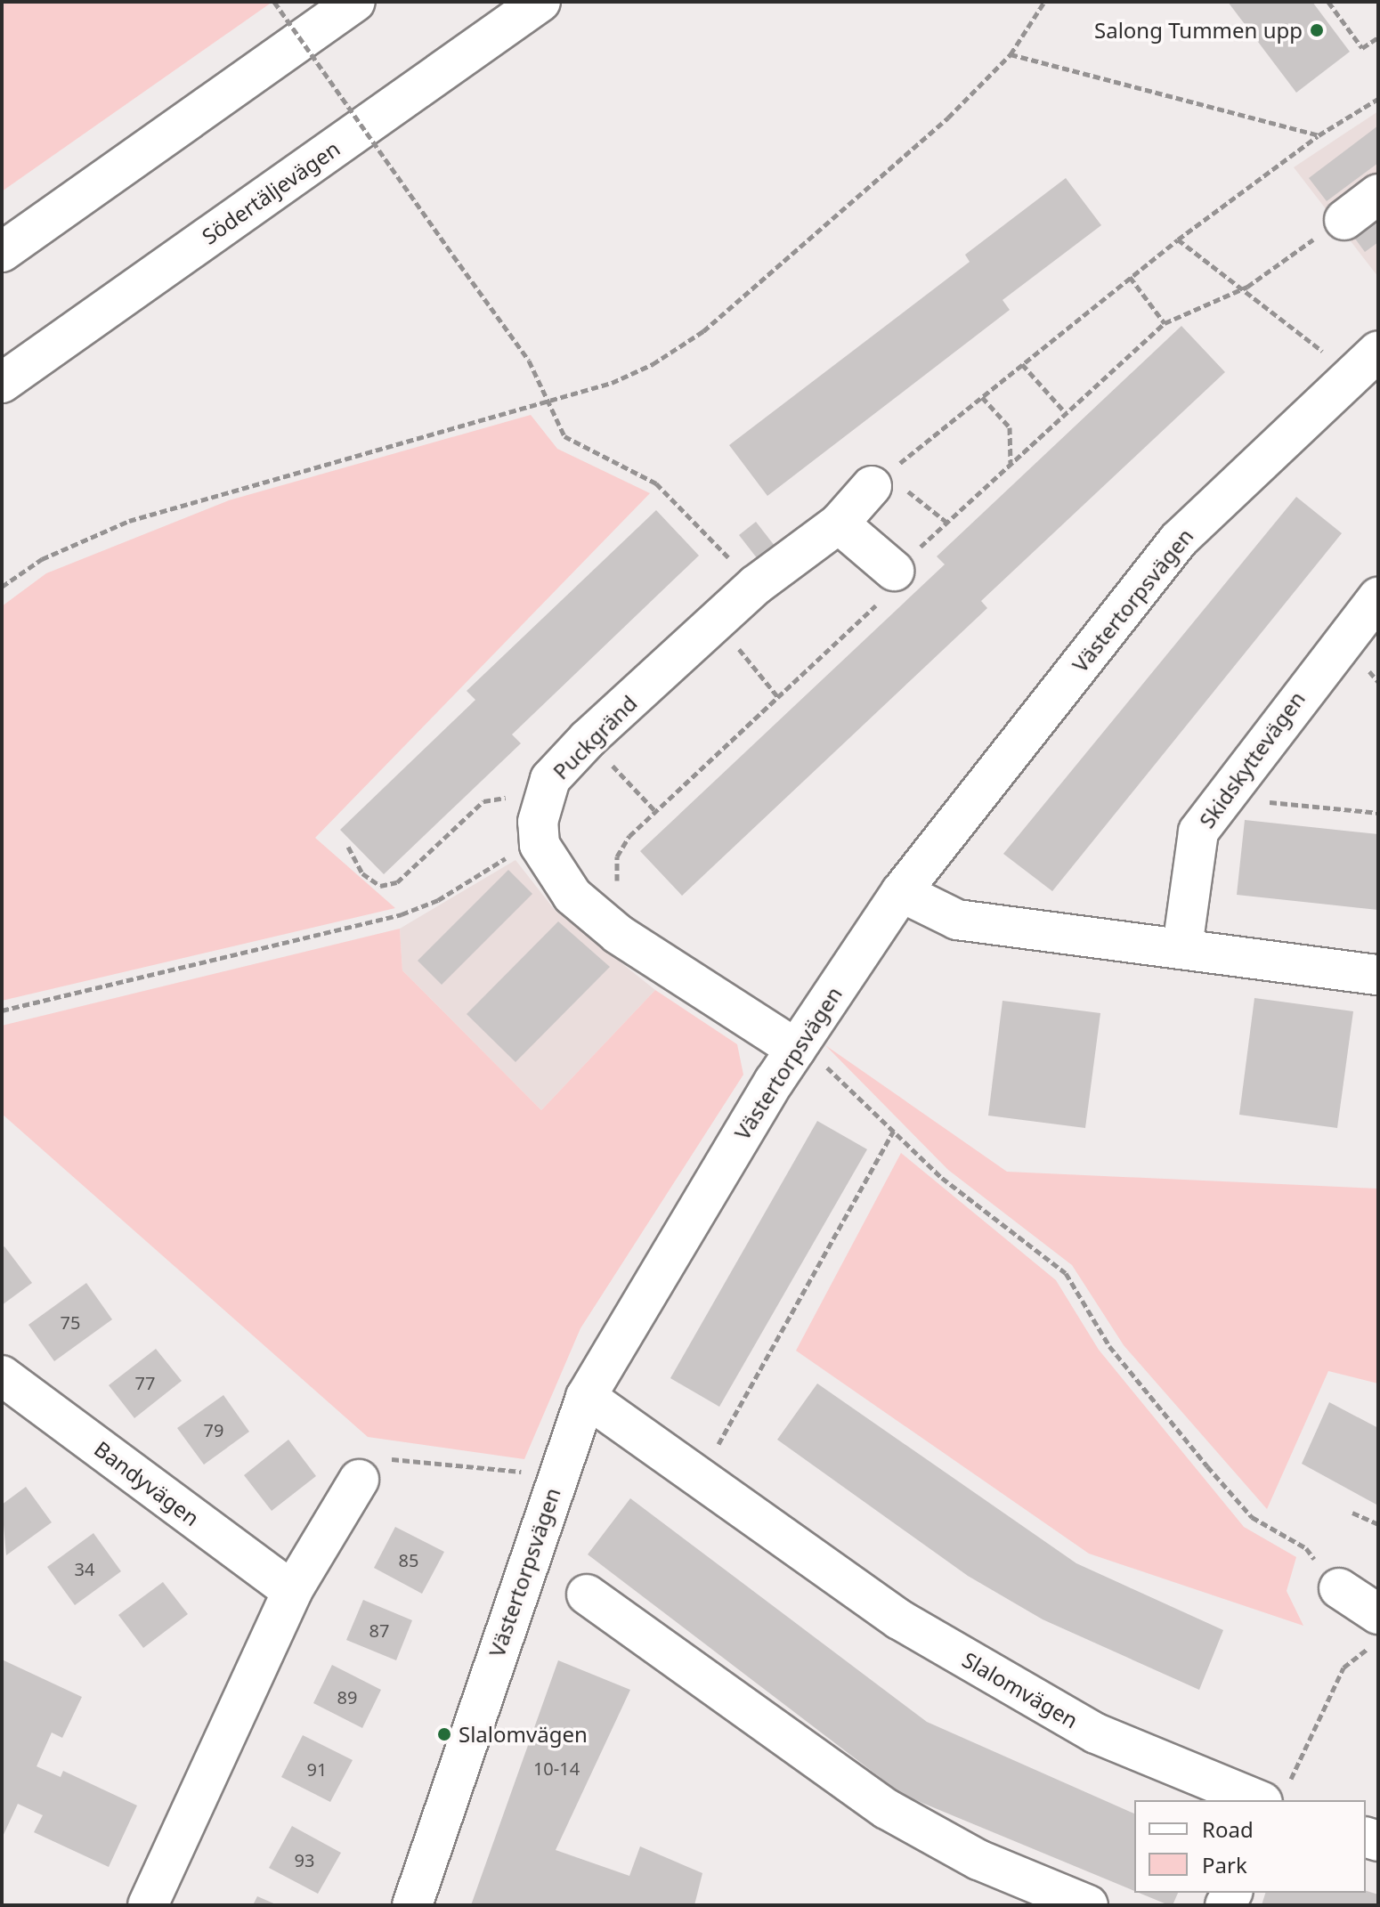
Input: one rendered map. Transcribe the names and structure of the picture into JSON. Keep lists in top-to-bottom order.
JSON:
{
  "streets": {
    "main road": [
      "Södertäljevägen",
      "Västertorpsvägen",
      "Puckgränd",
      "Skidskyttevägen",
      "Bandyvägen",
      "Slalomvägen"
    ]
  },
  "crossings": [
    ["Västertorpsvägen", "Slalomvägen"]
  ],
  "places": ["Salong Tummen upp", "Slalomvägen"],
  "house_numbers": [
    "75",
    "77",
    "79",
    "85",
    "34",
    "87",
    "89",
    "10-14",
    "91",
    "93"
  ],
  "legend": ["Road", "Park"]
}
